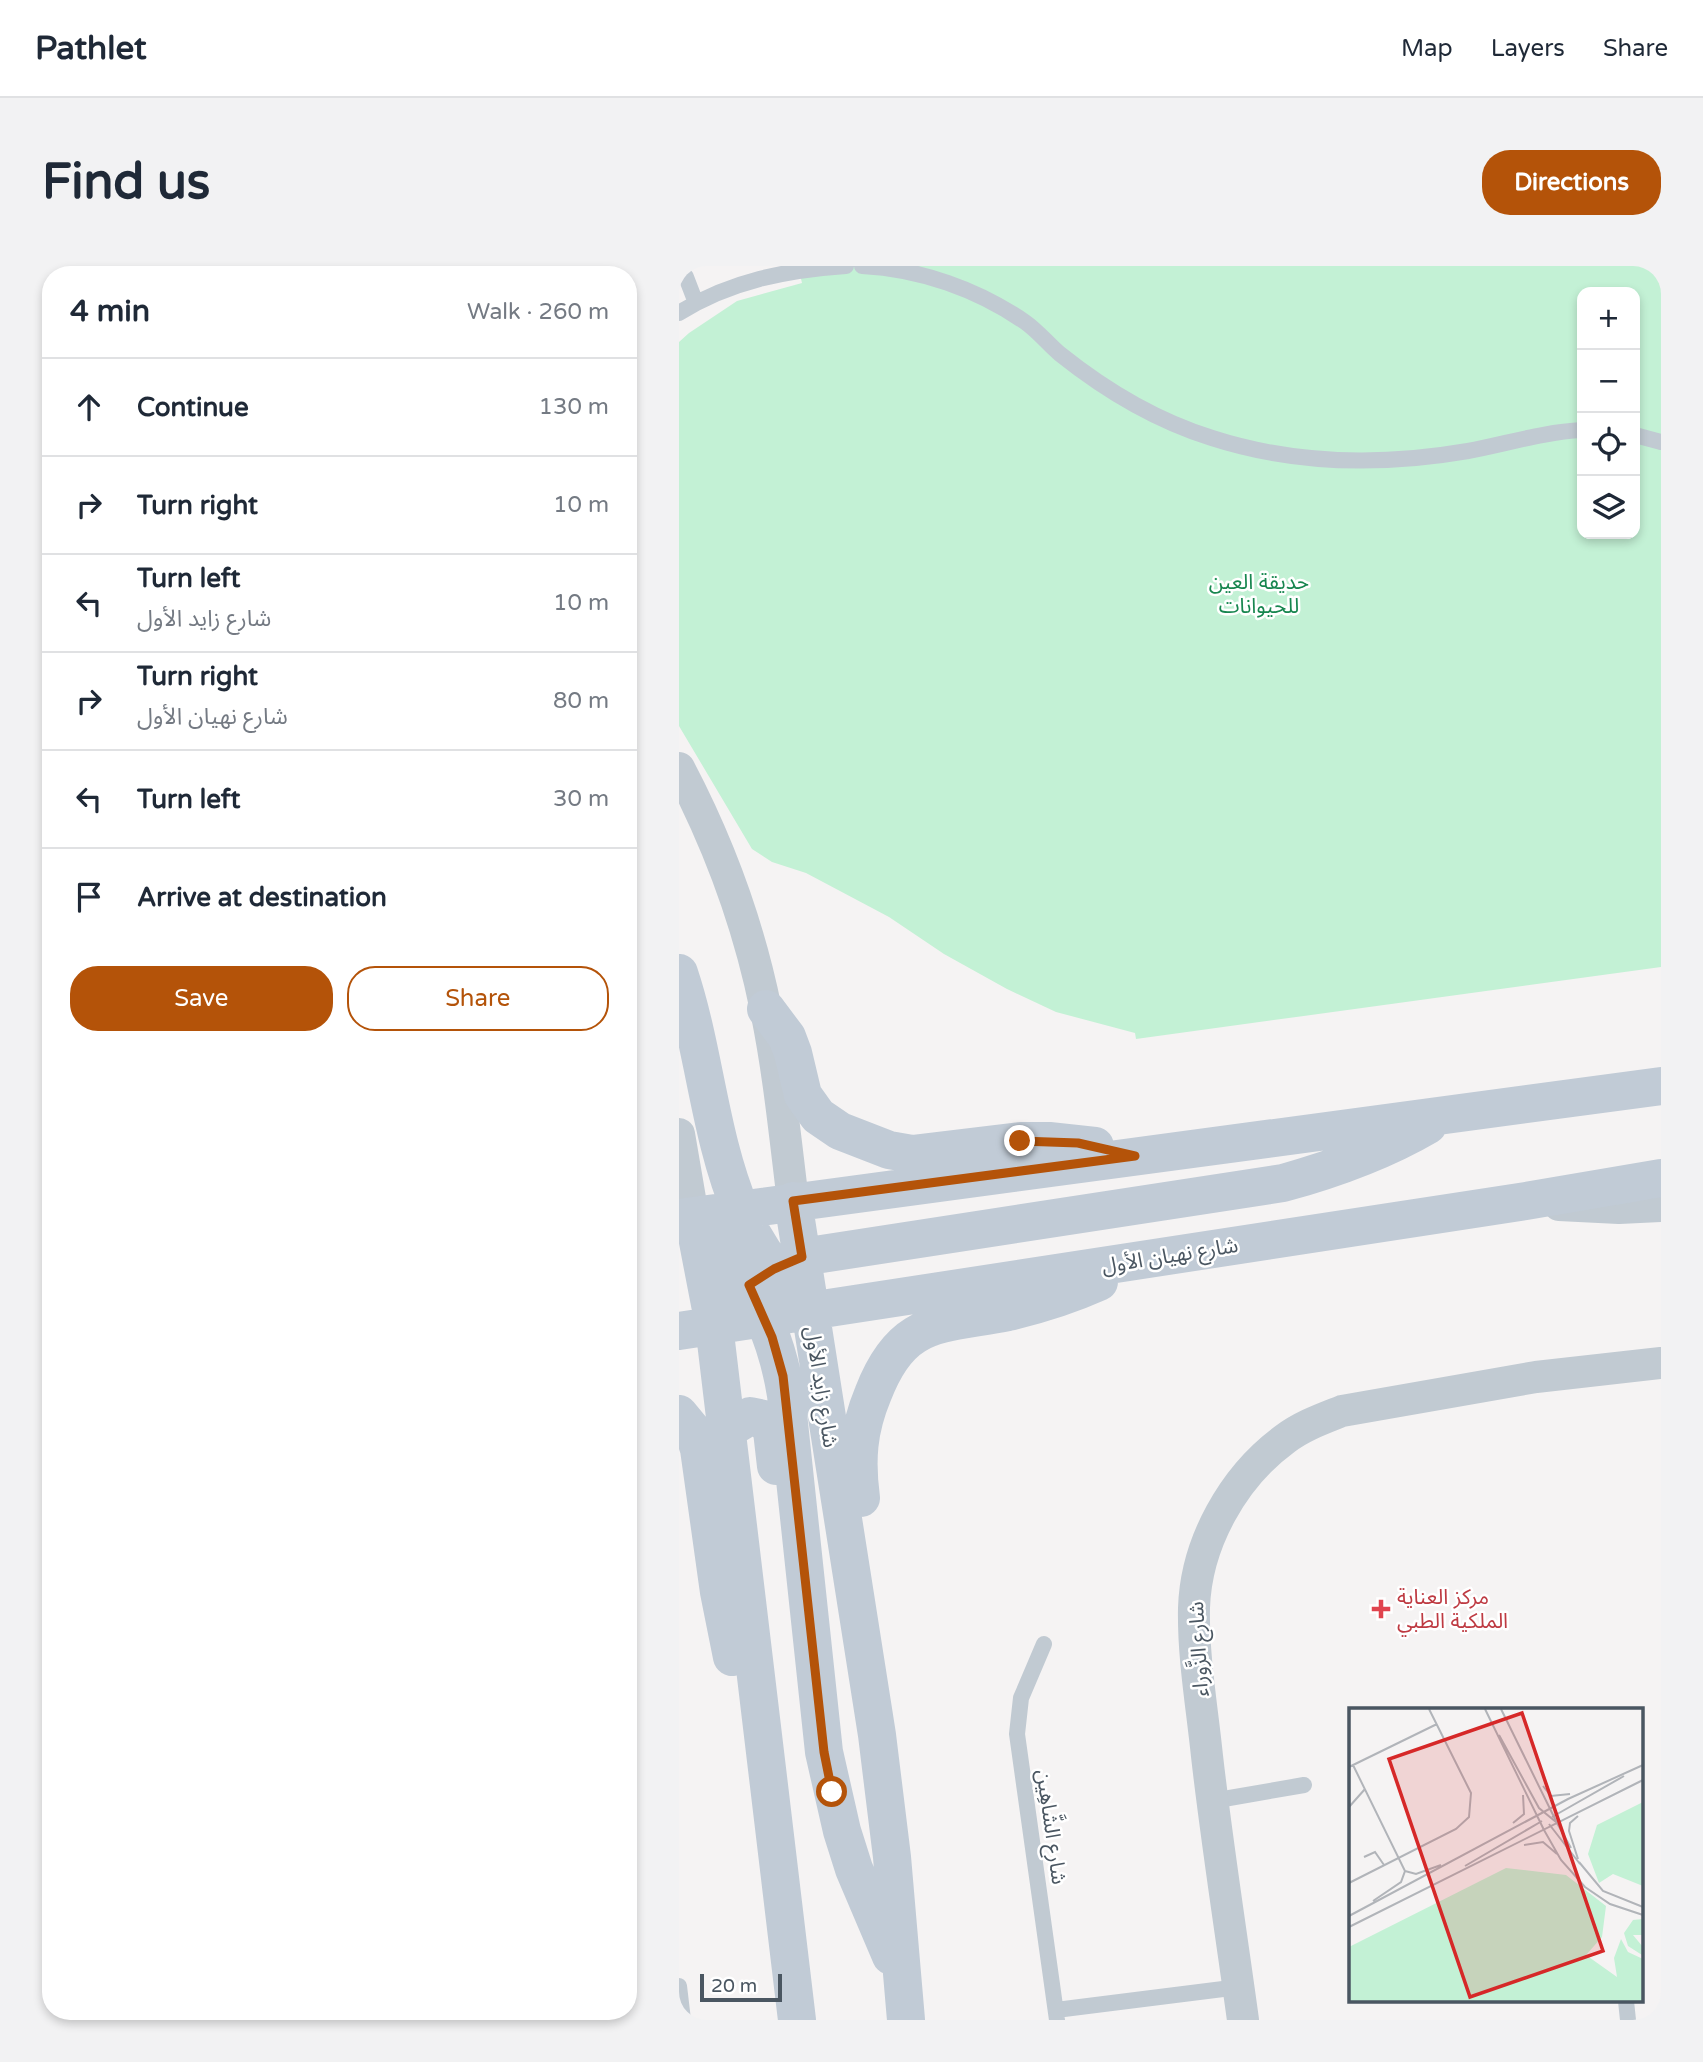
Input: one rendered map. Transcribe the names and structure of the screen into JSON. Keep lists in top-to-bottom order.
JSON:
{
  "streets": {
    "main road": ["شارع نهيان الأول", "شارع زايد الأول"],
    "street": ["شارع الزَّوراء"],
    "lane": ["شارع الشَّاهِين"]
  },
  "crossings": [
    ["شارع نهيان الأول", "شارع زايد الأول"]
  ],
  "parks": ["حديقة العين للحيوانات"],
  "places": {
    "health": ["مركز العناية الملكية الطبي"]
  },
  "scale_bar": "20 m",
  "page": {
    "header": "Pathlet",
    "nav": ["Map", "Layers", "Share"],
    "buttons": [
      "Directions",
      ["Save", "Share"]
    ],
    "title": "Find us",
    "heading": ["4 min", "Walk · 260 m"],
    "map_buttons": ["+", "−"],
    "list": [
      ["Continue", "130 m"],
      ["Turn right", "10 m"],
      ["Turn left", "شارع زايد الأول", "10 m"],
      ["Turn right", "شارع نهيان الأول", "80 m"],
      ["Turn left", "30 m"],
      "Arrive at destination"
    ],
    "scale": "20 m"
  }
}
